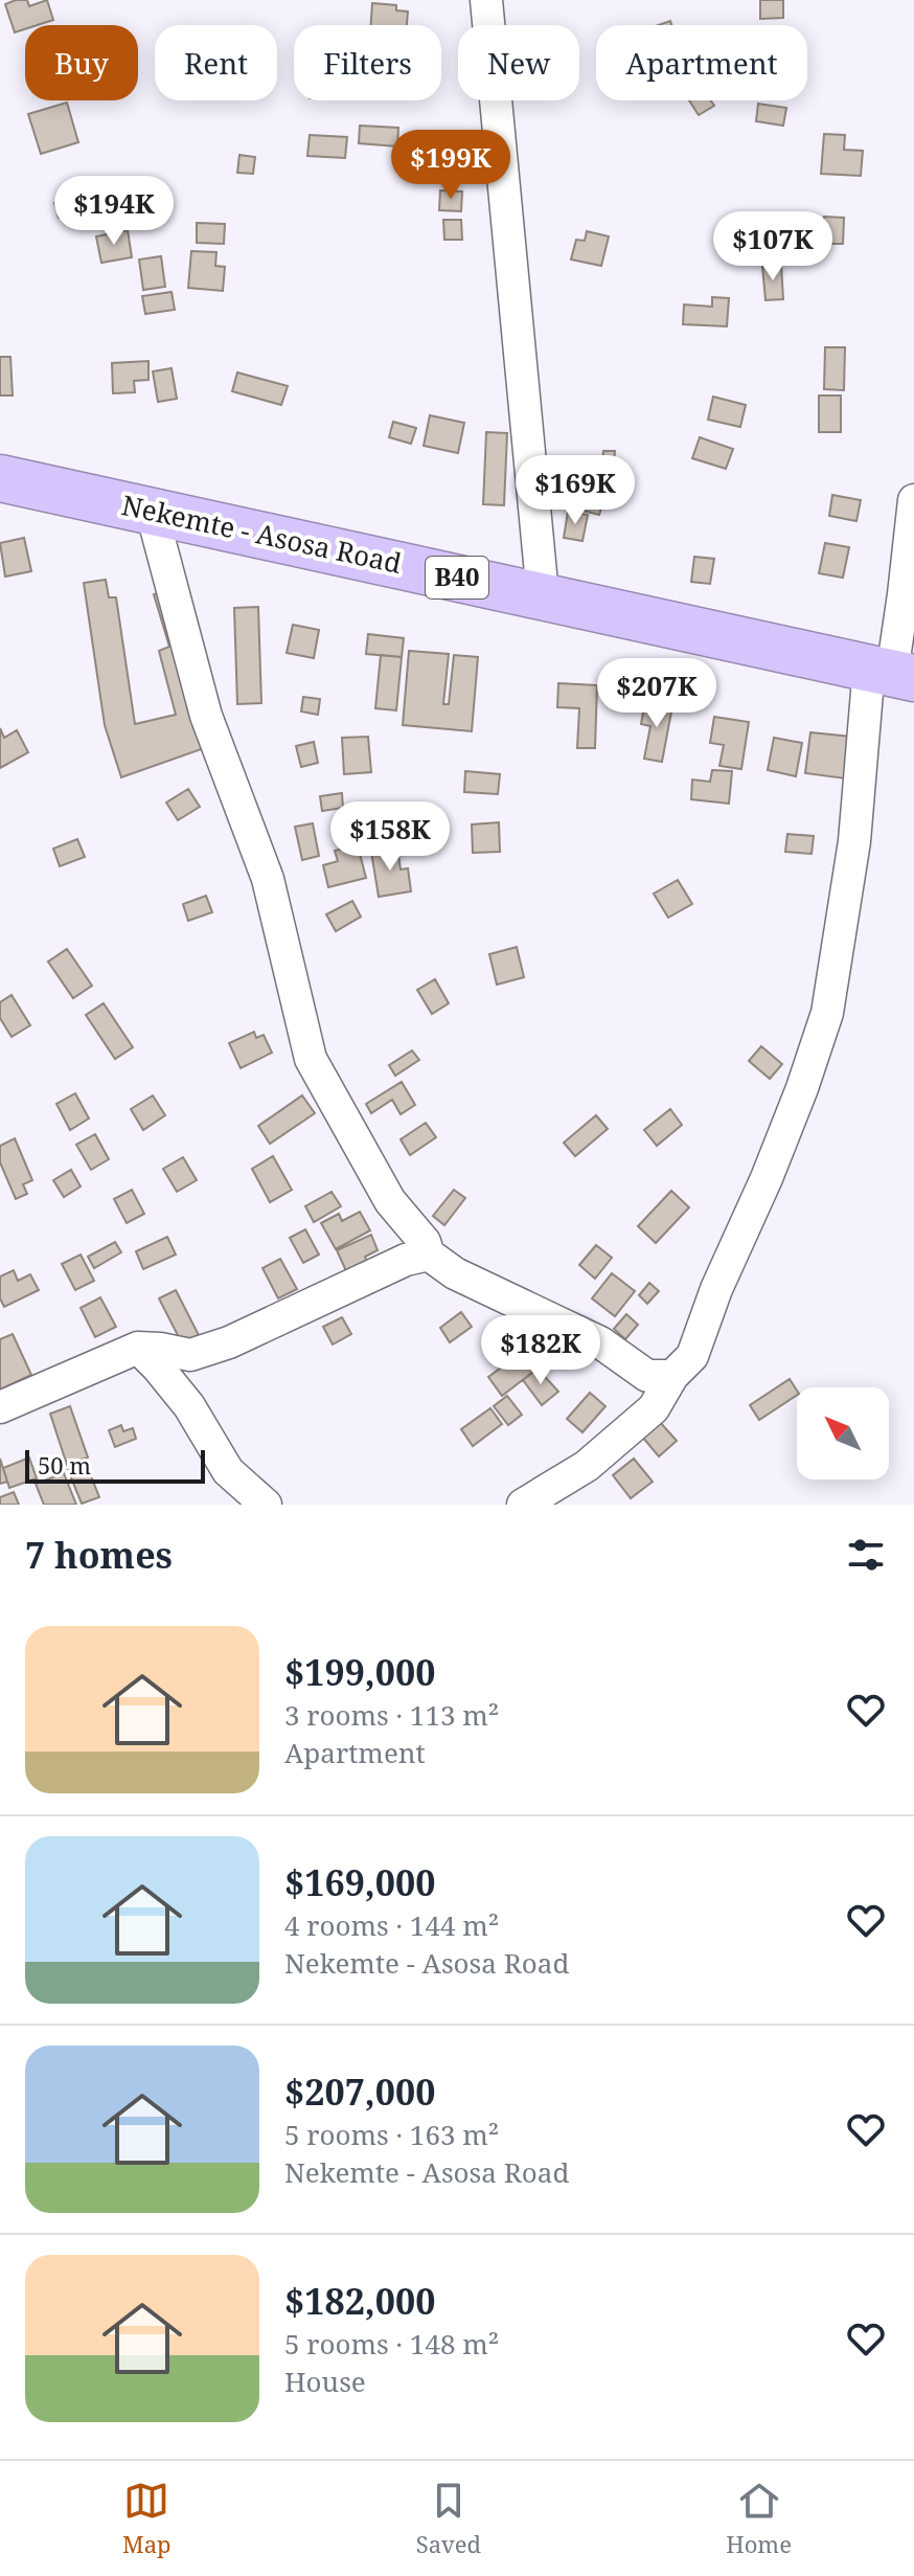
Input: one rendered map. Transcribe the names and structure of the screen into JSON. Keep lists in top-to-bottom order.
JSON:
{
  "streets": {
    "highway": ["Nekemte - Asosa Road", "B40"]
  },
  "scale_bar": "50 m",
  "north": "top left",
  "page": {
    "chip": [
      "Buy",
      "Rent",
      "Filters",
      "New",
      "Apartment"
    ],
    "price": [
      "$199K",
      "$194K",
      "$107K",
      "$169K",
      "$207K",
      "$158K",
      "$182K"
    ],
    "scale": "50 m",
    "heading": "7 homes",
    "list": [
      {
        "name": "$199,000",
        "note": "3 rooms · 113 m² · Apartment"
      },
      {
        "name": "$169,000",
        "note": "4 rooms · 144 m² · Nekemte - Asosa Road"
      },
      {
        "name": "$207,000",
        "note": "5 rooms · 163 m² · Nekemte - Asosa Road"
      },
      {
        "name": "$182,000",
        "note": "5 rooms · 148 m² · House"
      }
    ],
    "tabs": ["Map", "Saved", "Home"]
  }
}
